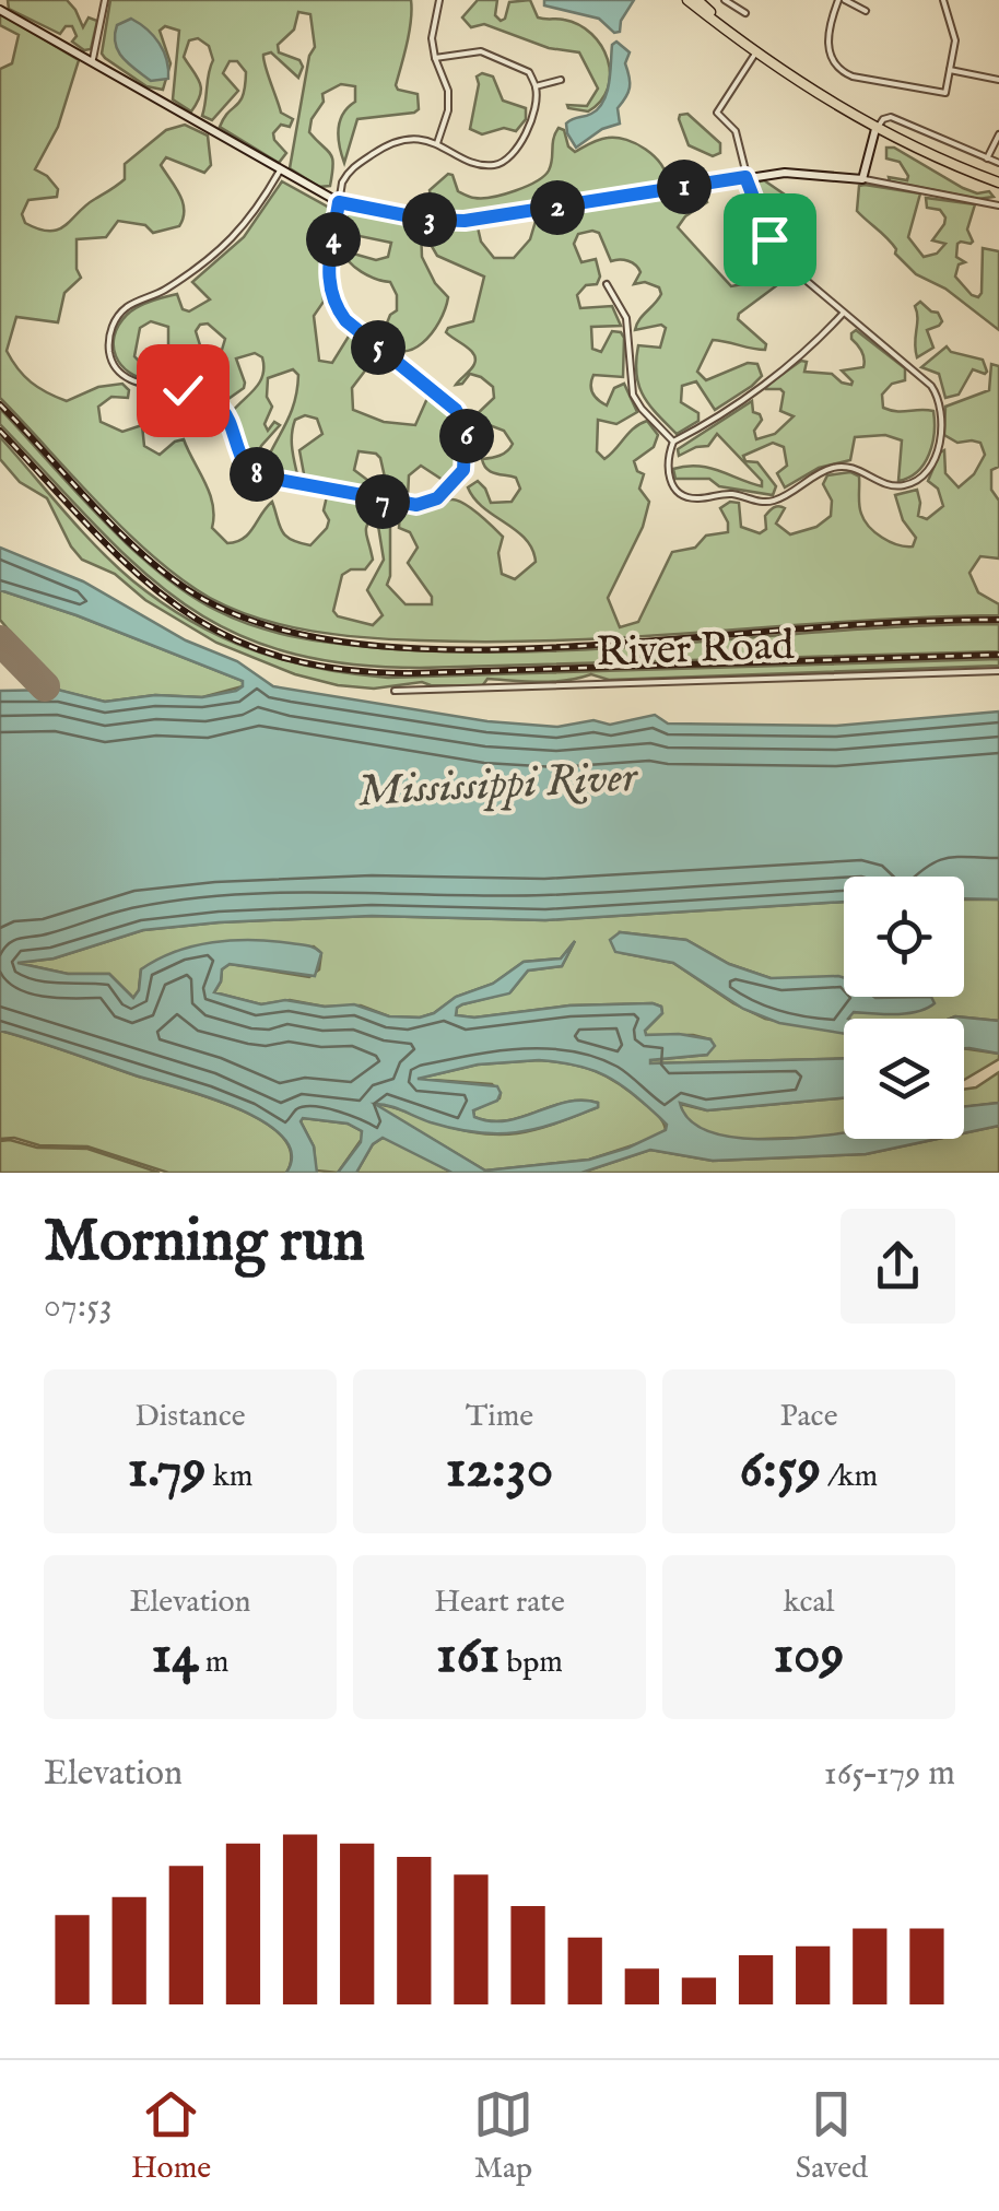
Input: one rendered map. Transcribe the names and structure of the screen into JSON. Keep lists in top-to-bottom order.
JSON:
{
  "streets": {
    "street": ["River Road"]
  },
  "water": ["Mississippi River"],
  "page": {
    "pins": [
      "1",
      "2",
      "3",
      "4",
      "5",
      "6",
      "8",
      "7"
    ],
    "heading": ["Morning run", "07:53"],
    "stats": [
      ["Distance", "1.79 km"],
      ["Time", "12:30"],
      ["Pace", "6:59 /km"],
      ["Elevation", "14 m"],
      ["Heart rate", "161 bpm"],
      ["kcal", "109"]
    ],
    "chart": ["Elevation", "165–179 m"],
    "tabs": ["Home", "Map", "Saved"]
  }
}
